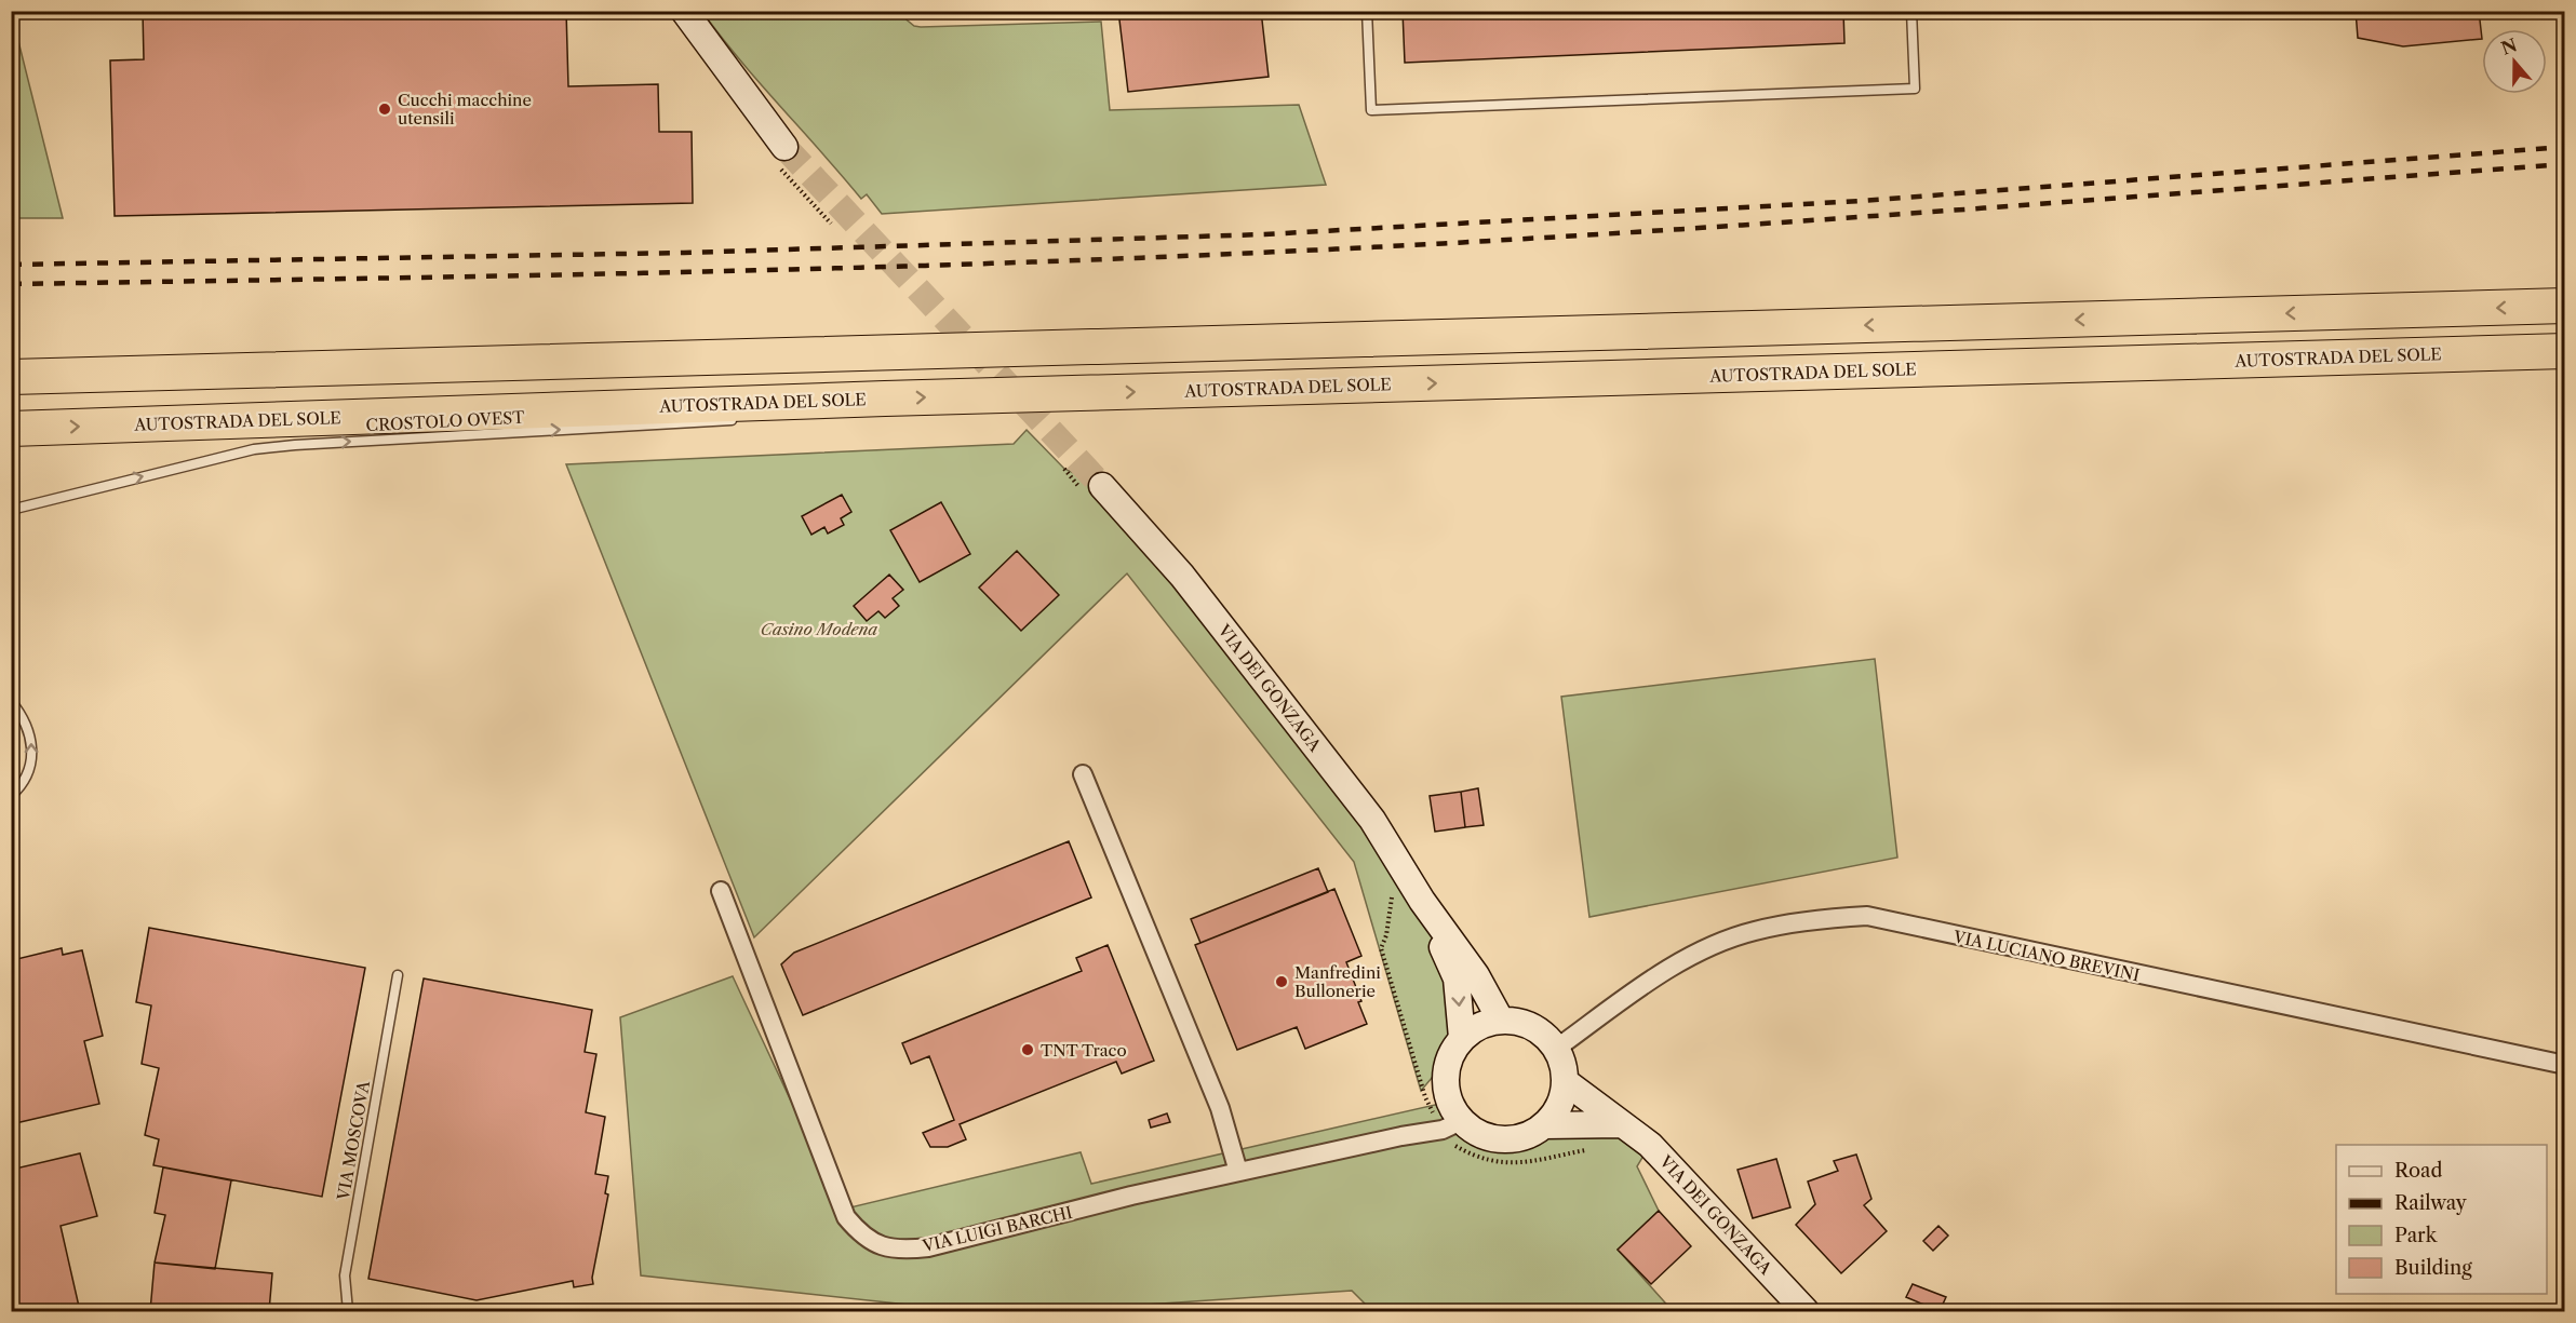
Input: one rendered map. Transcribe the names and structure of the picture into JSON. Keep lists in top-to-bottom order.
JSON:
{
  "streets": {
    "highway": ["AUTOSTRADA DEL SOLE"],
    "main road": ["VIA DEI GONZAGA"],
    "street": ["VIA LUCIANO BREVINI", "VIA LUIGI BARCHI"],
    "lane": ["CROSTOLO OVEST", "VIA MOSCOVA"]
  },
  "crossings": [
    ["VIA DEI GONZAGA", "VIA LUCIANO BREVINI"],
    ["VIA DEI GONZAGA", "VIA LUIGI BARCHI"],
    ["VIA LUCIANO BREVINI", "VIA LUIGI BARCHI"]
  ],
  "one_way": ["CROSTOLO OVEST"],
  "parks": ["Casino Modena"],
  "places": ["Cucchi macchine utensili", "Manfredini Bullonerie", "TNT Traco"],
  "legend": [
    "Road",
    "Railway",
    "Park",
    "Building"
  ],
  "north": "top"
}
